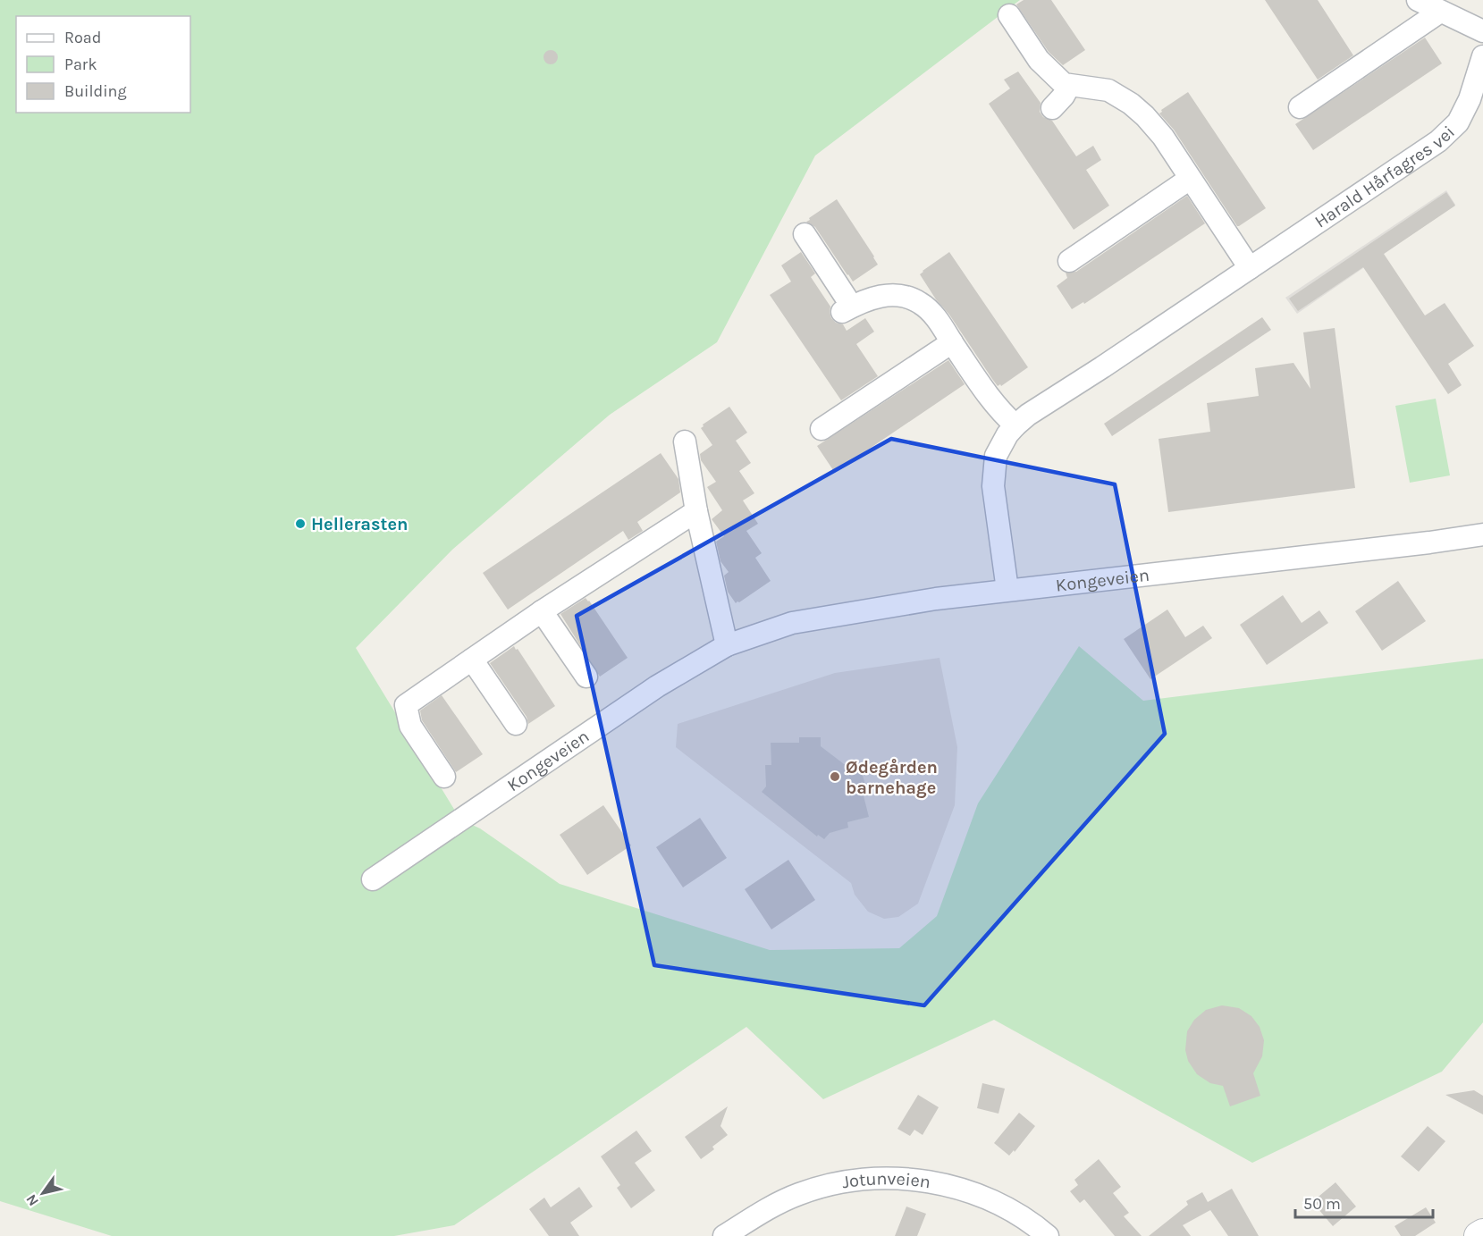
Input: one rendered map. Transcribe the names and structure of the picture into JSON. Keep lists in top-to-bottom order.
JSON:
{
  "streets": {
    "street": ["Harald Hårfagres vei", "Kongeveien", "Jotunveien"]
  },
  "crossings": [
    ["Harald Hårfagres vei", "Kongeveien"]
  ],
  "places": ["Hellerasten", "Ødegården barnehage"],
  "legend": ["Road", "Park", "Building"],
  "scale_bar": "50 m",
  "north": "bottom left"
}
